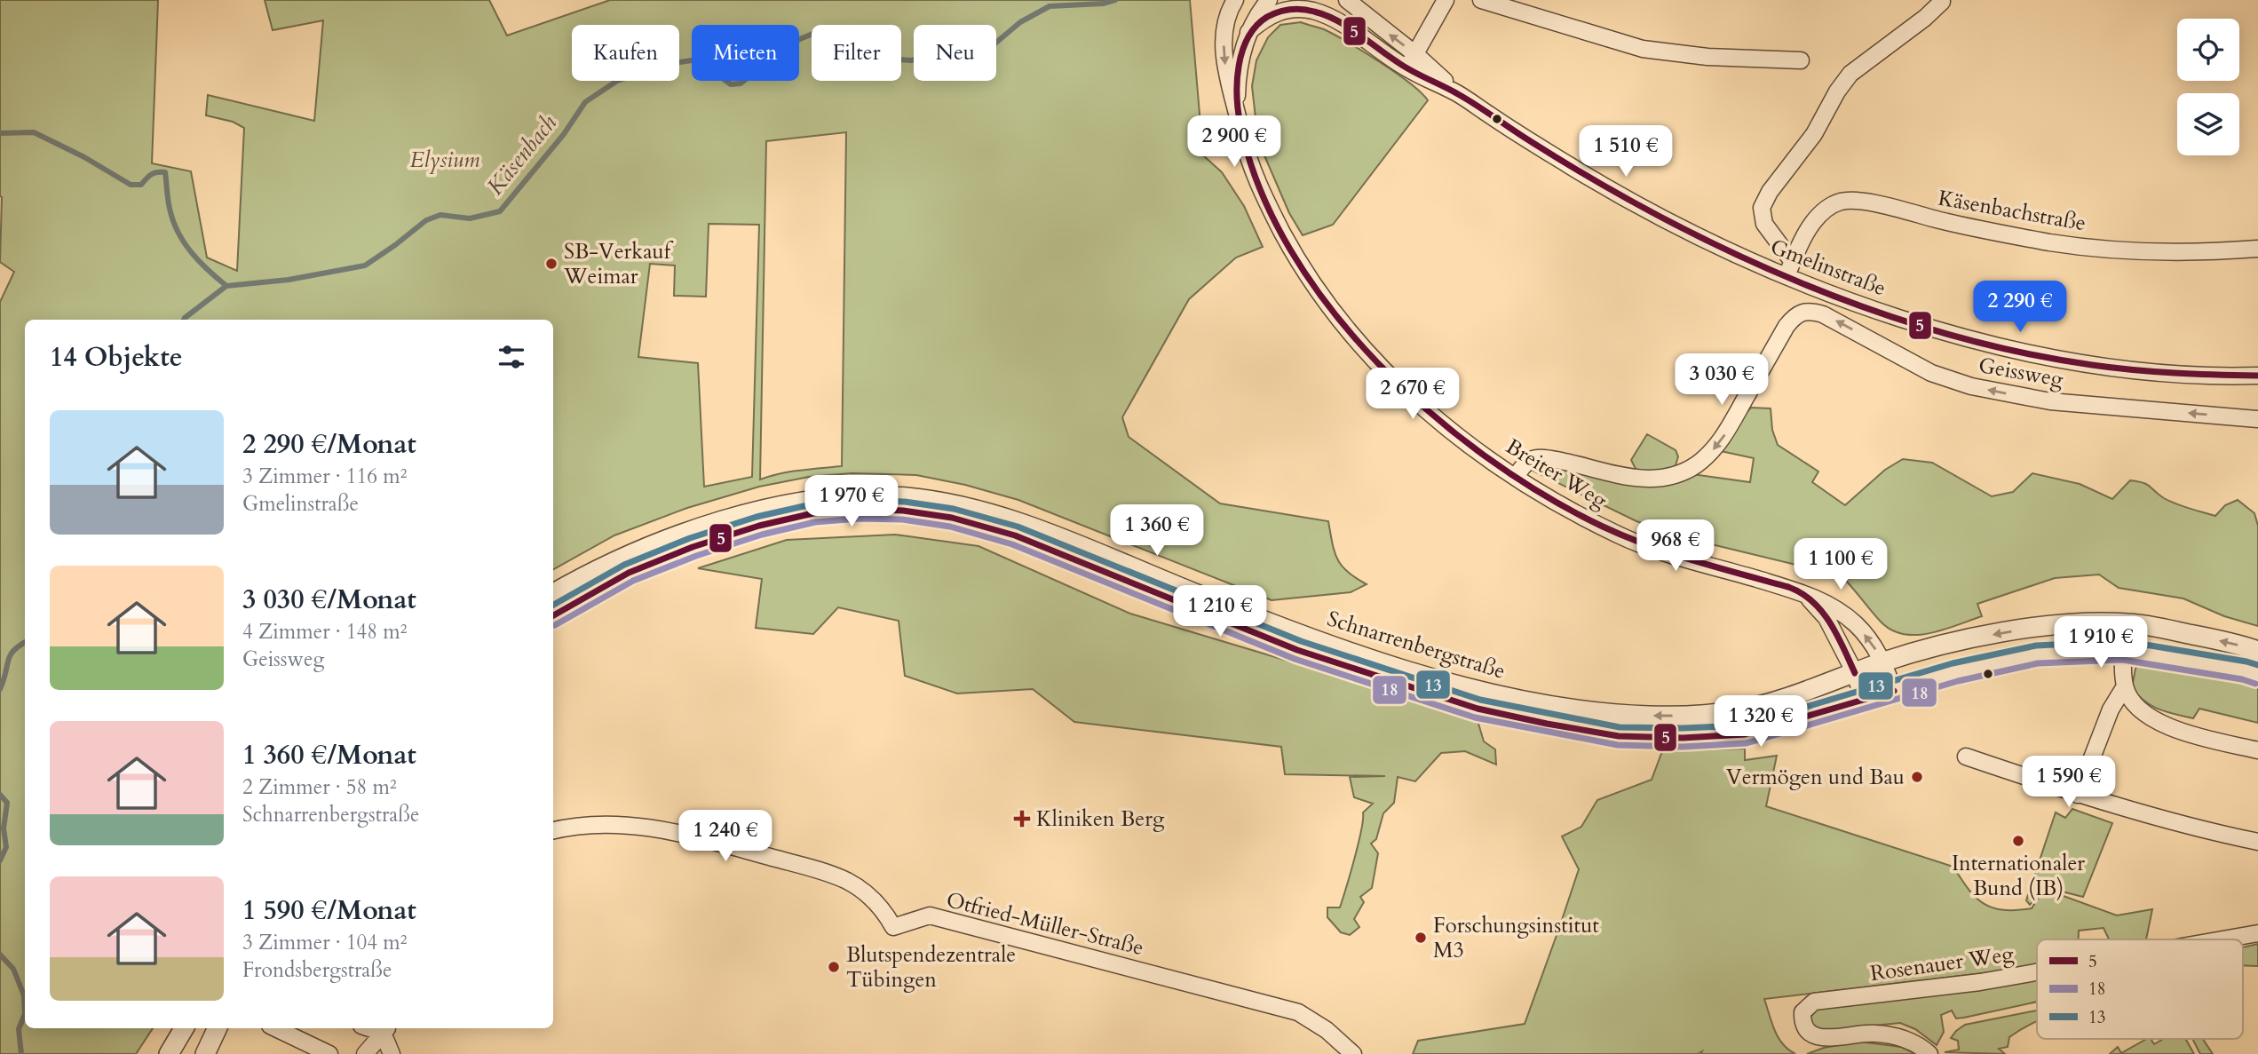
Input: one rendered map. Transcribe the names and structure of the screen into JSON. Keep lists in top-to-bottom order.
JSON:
{
  "streets": {
    "street": [
      "Käsenbachstraße",
      "Gmelinstraße",
      "Geissweg",
      "Breiter Weg",
      "Schnarrenbergstraße",
      "Otfried-Müller-Straße",
      "Rosenauer Weg"
    ]
  },
  "crossings": [
    ["Käsenbachstraße", "Gmelinstraße"],
    ["Gmelinstraße", "Breiter Weg"],
    ["Geissweg", "Breiter Weg"],
    ["Breiter Weg", "Schnarrenbergstraße"]
  ],
  "one_way": ["Geissweg"],
  "water": ["Käsenbach"],
  "parks": ["Elysium"],
  "places": {
    "other": [
      "SB-Verkauf Weimar",
      "Vermögen und Bau",
      "Internationaler Bund (IB)",
      "Forschungsinstitut M3",
      "Blutspendezentrale Tübingen"
    ],
    "health": ["Kliniken Berg"]
  },
  "lines": ["transit line 5", "transit line 13", "transit line 18"],
  "legend": ["5", "18", "13"],
  "page": {
    "chip": [
      "Kaufen",
      "Mieten",
      "Filter",
      "Neu"
    ],
    "price": [
      "2 900 €",
      "1 510 €",
      "2 290 €",
      "3 030 €",
      "2 670 €",
      "1 970 €",
      "1 360 €",
      "968 €",
      "1 100 €",
      "1 210 €",
      "1 910 €",
      "1 320 €",
      "1 590 €",
      "1 240 €"
    ],
    "heading": "14 Objekte",
    "list": [
      {
        "name": "2 290 €/Monat",
        "note": "3 Zimmer · 116 m² · Gmelinstraße"
      },
      {
        "name": "3 030 €/Monat",
        "note": "4 Zimmer · 148 m² · Geissweg"
      },
      {
        "name": "1 360 €/Monat",
        "note": "2 Zimmer · 58 m² · Schnarrenbergstraße"
      },
      {
        "name": "1 590 €/Monat",
        "note": "3 Zimmer · 104 m² · Frondsbergstraße"
      }
    ]
  }
}
